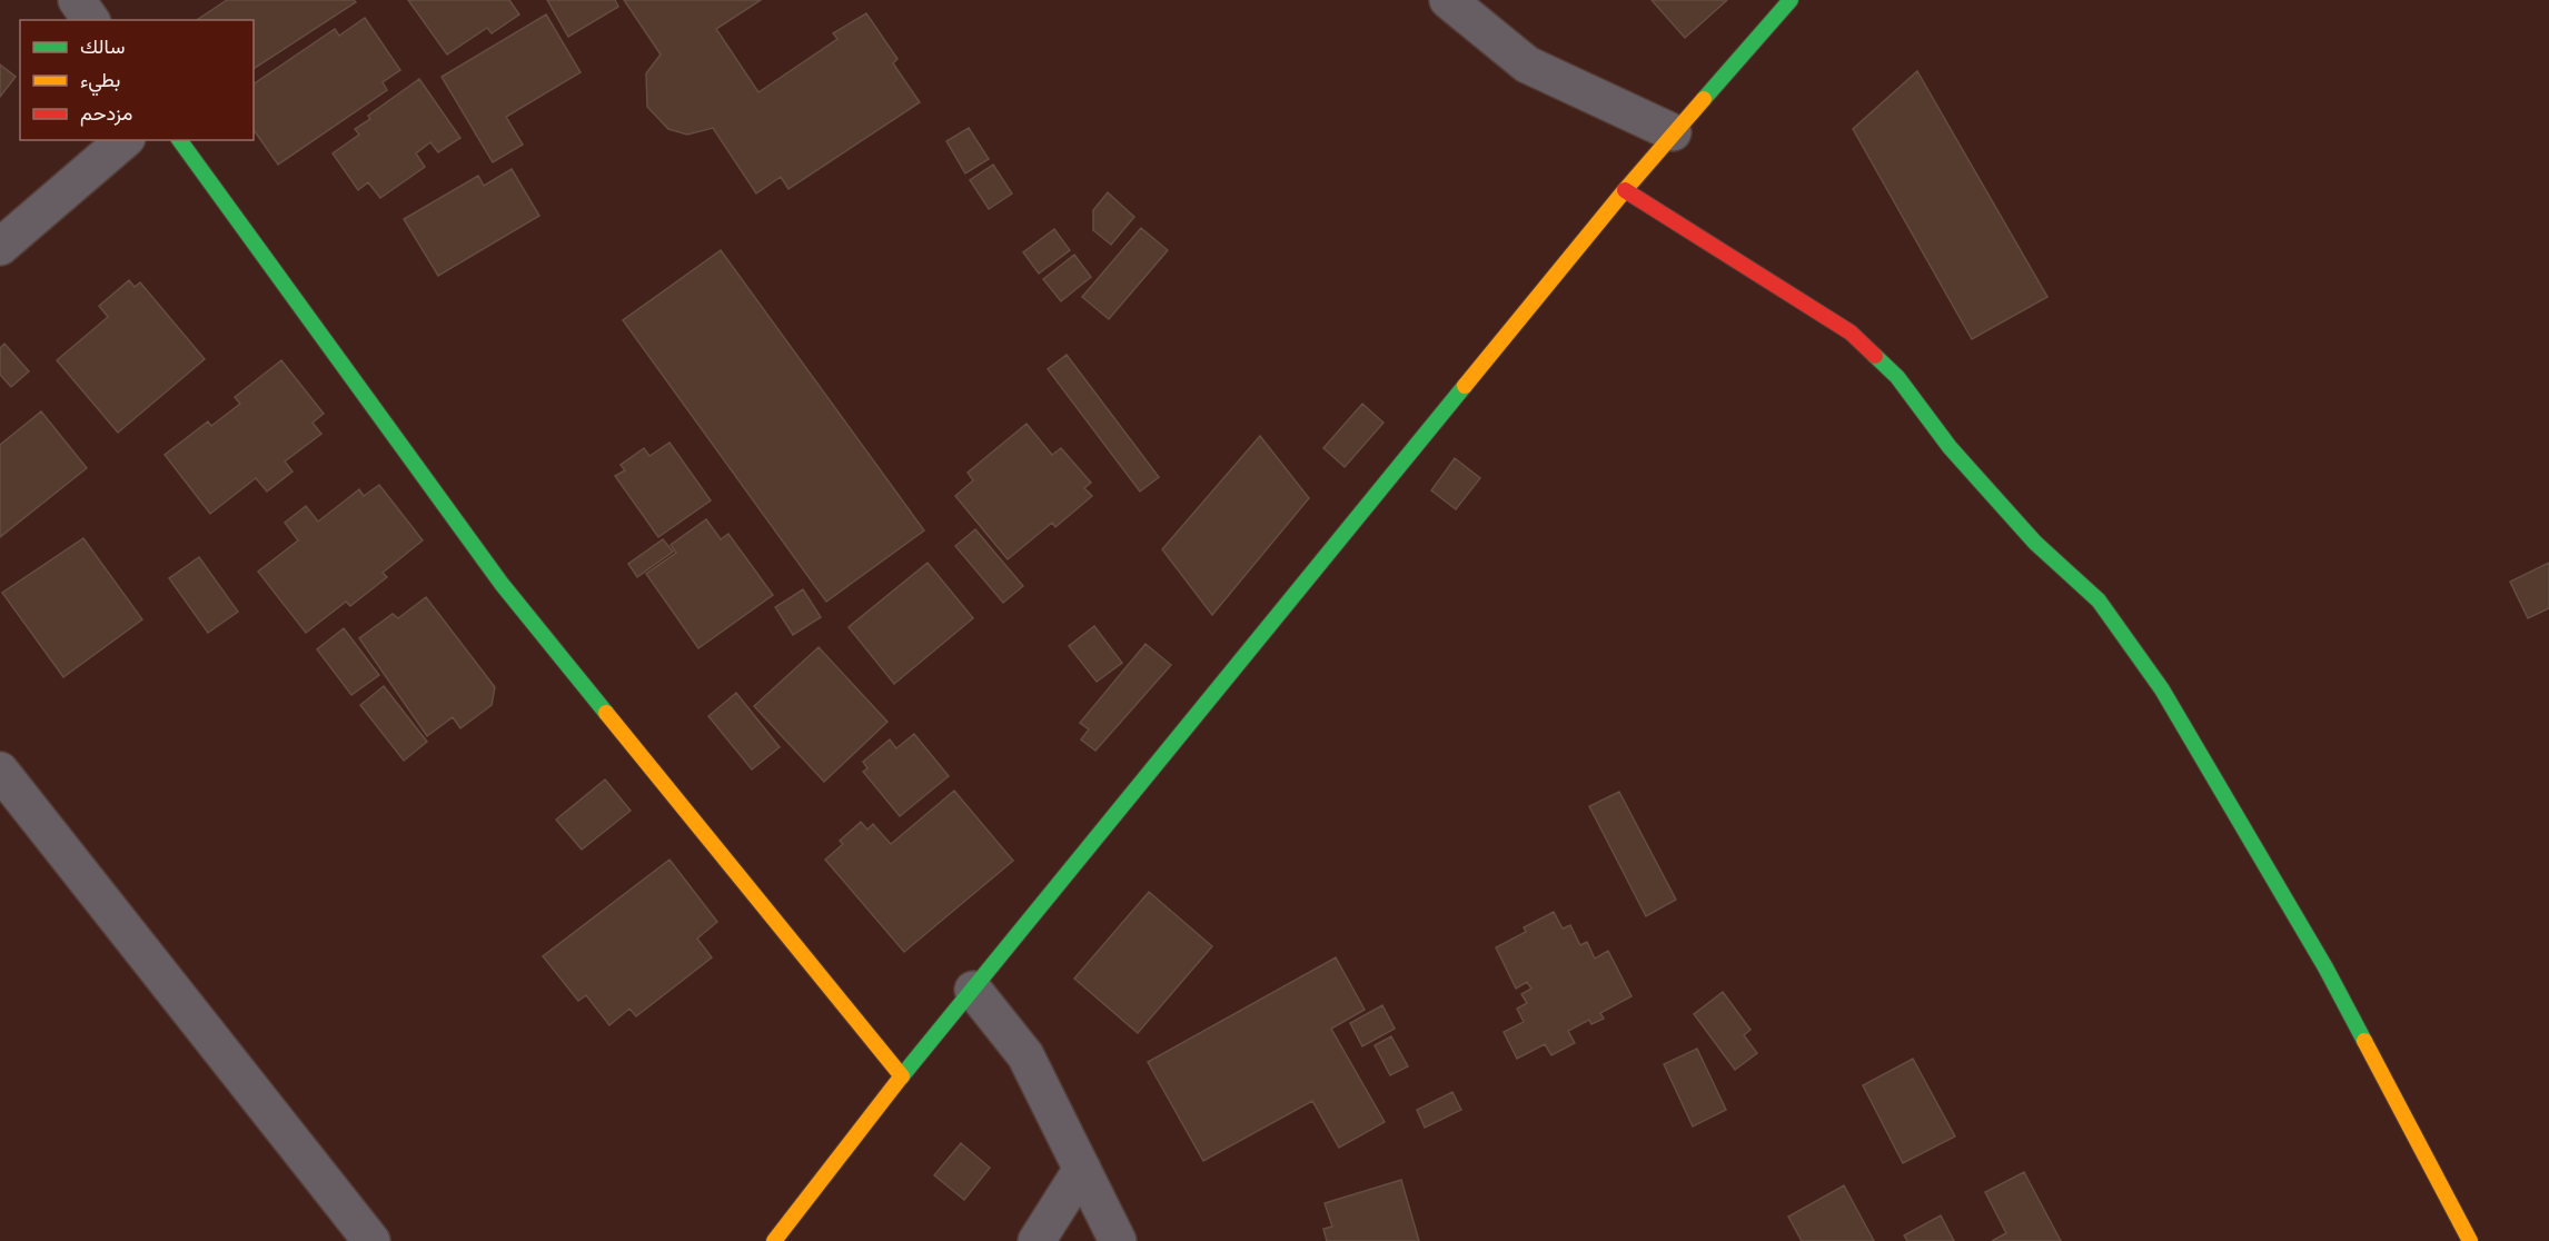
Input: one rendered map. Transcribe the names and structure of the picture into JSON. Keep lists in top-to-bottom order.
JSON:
{
  "legend": ["سالك", "بطيء", "مزدحم"]
}
